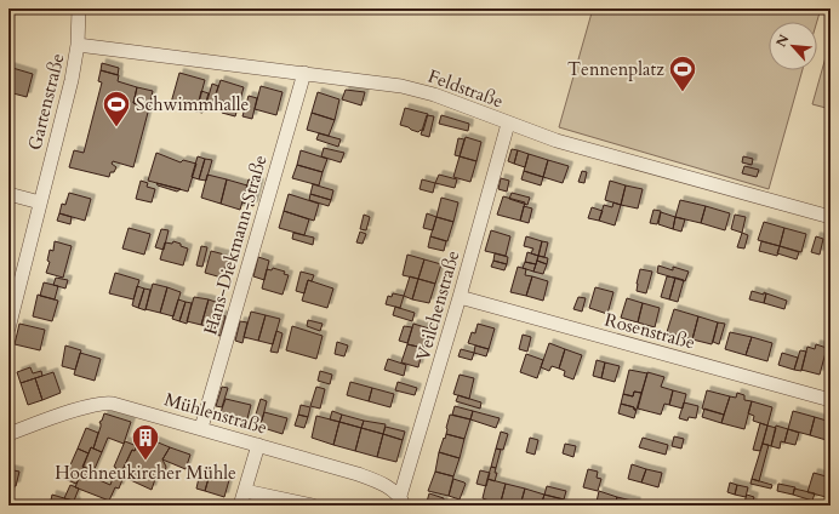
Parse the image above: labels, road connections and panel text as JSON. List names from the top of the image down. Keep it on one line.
{"streets":{"street":["Feldstraße","Gartenstraße","Hans-Diekmann-Straße","Veilchenstraße","Rosenstraße","Mühlenstraße"]},"crossings":[["Feldstraße","Gartenstraße"],["Feldstraße","Hans-Diekmann-Straße"],["Feldstraße","Veilchenstraße"],["Hans-Diekmann-Straße","Mühlenstraße"],["Veilchenstraße","Rosenstraße"],["Veilchenstraße","Mühlenstraße"]],"places":{"sports":["Tennenplatz","Schwimmhalle"],"building":["Hochneukircher Mühle"]},"north":"top left"}
